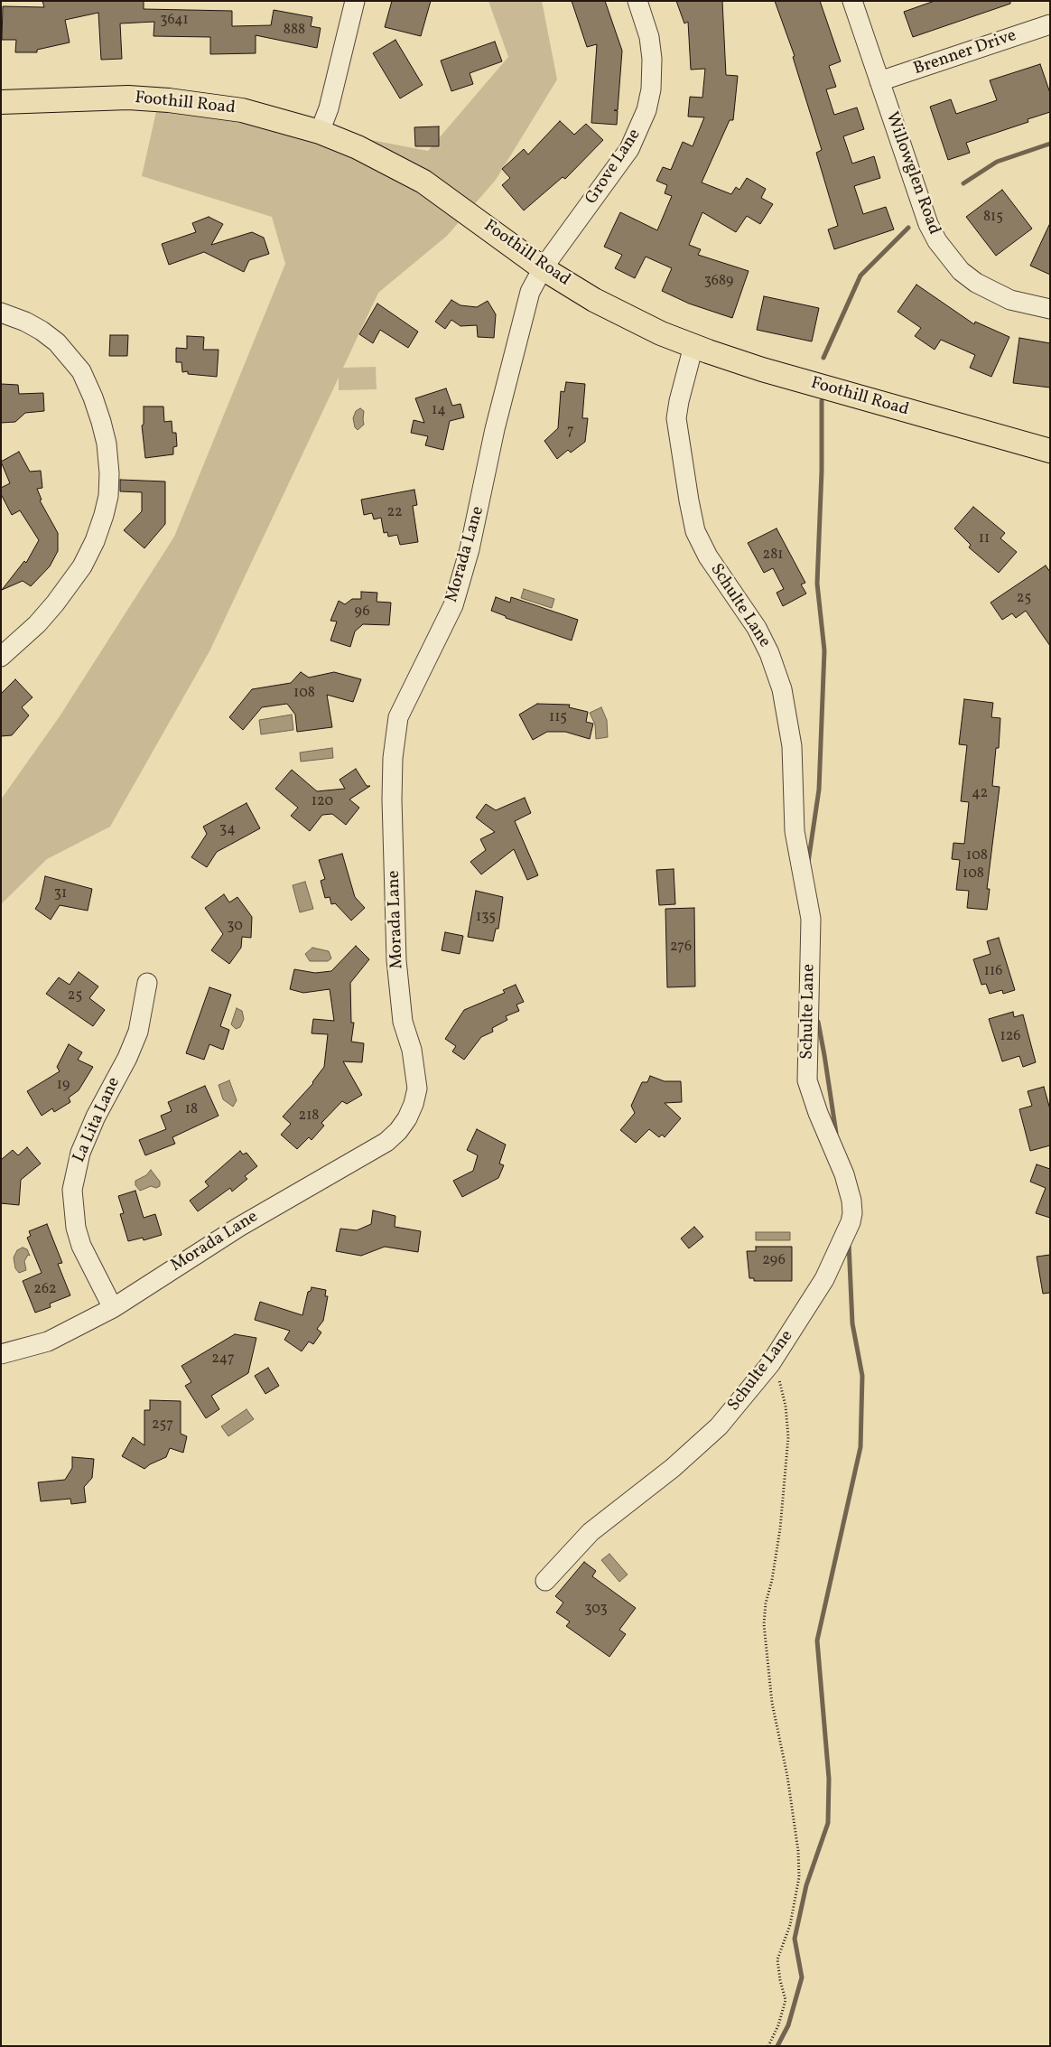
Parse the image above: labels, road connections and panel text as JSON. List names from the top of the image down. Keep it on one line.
{"streets":{"main road":["Foothill Road"],"street":["Brenner Drive","Grove Lane","Willowglen Road","Morada Lane","Schulte Lane","La Lita Lane"]},"crossings":[["Brenner Drive","Willowglen Road"],["Foothill Road","Grove Lane"],["Foothill Road","Morada Lane"],["Foothill Road","Schulte Lane"],["Grove Lane","Morada Lane"],["Morada Lane","La Lita Lane"]],"house_numbers":["3641","888","815","3689","14","7","22","11","281","25","96","108","115","42","120","34","108","108","31","135","30","276","116","25","126","19","18","218","296","262","247","257","303"]}
